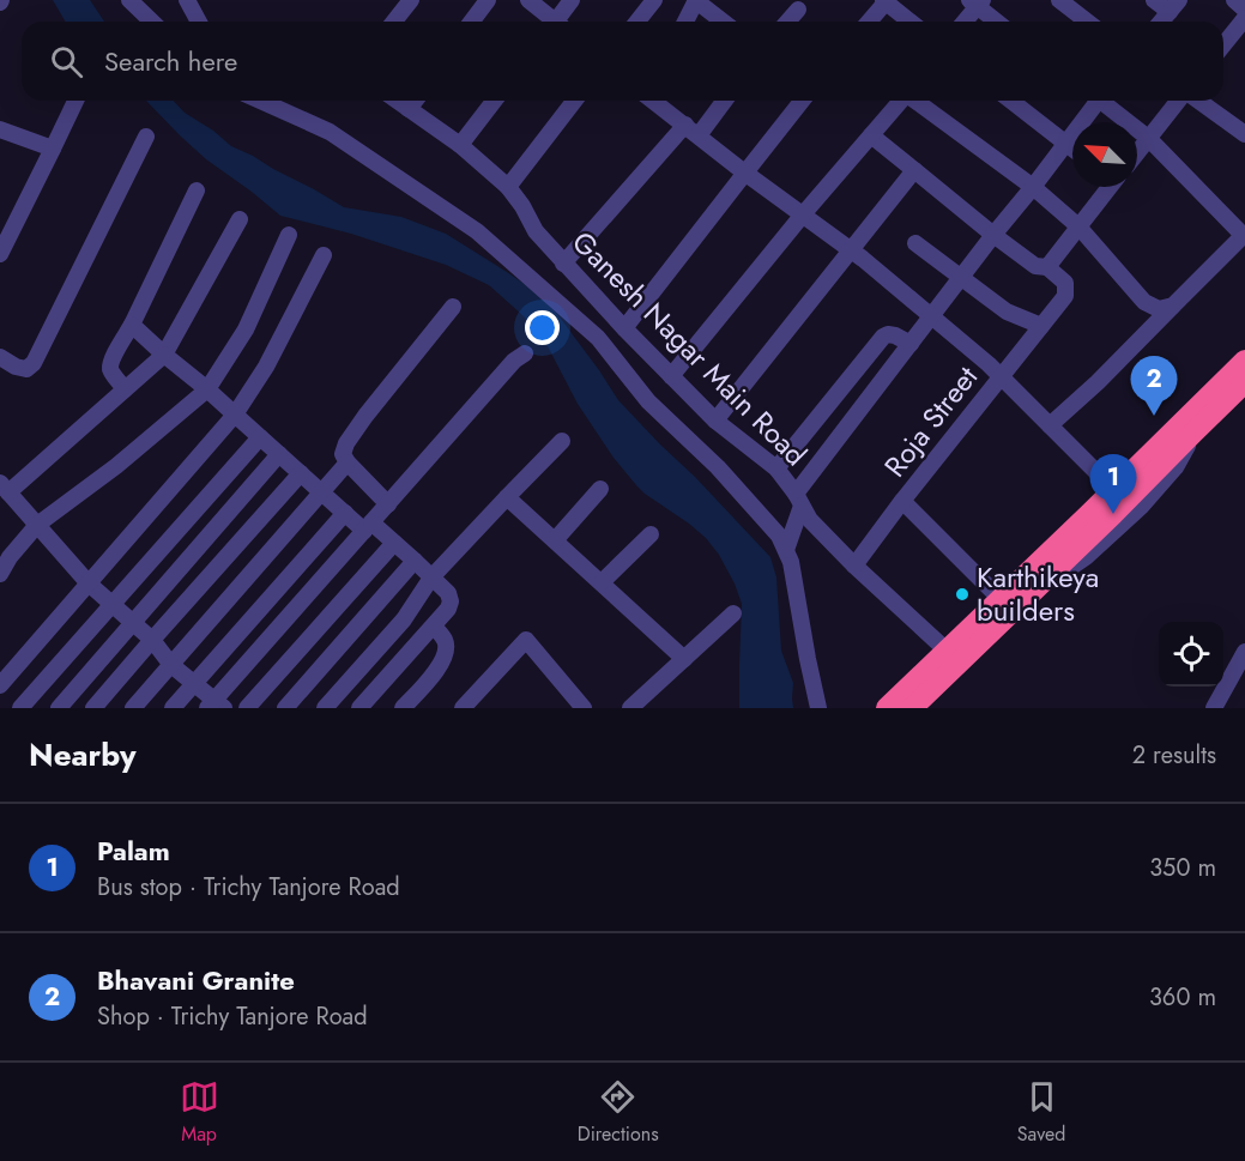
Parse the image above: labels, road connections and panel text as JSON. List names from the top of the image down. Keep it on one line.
{"streets":{"street":["Ganesh Nagar Main Road","Roja Street"]},"crossings":[["Ganesh Nagar Main Road","Roja Street"]],"places":["Karthikeya builders"],"north":"top left","page":{"search":"Search here","pins":["2","1"],"heading":["Nearby","2 results"],"list":[{"mark":"1","name":"Palam","note":"Bus stop · Trichy Tanjore Road","value":"350 m"},{"mark":"2","name":"Bhavani Granite","note":"Shop · Trichy Tanjore Road","value":"360 m"}],"nav":["Map","Directions","Saved"]}}
